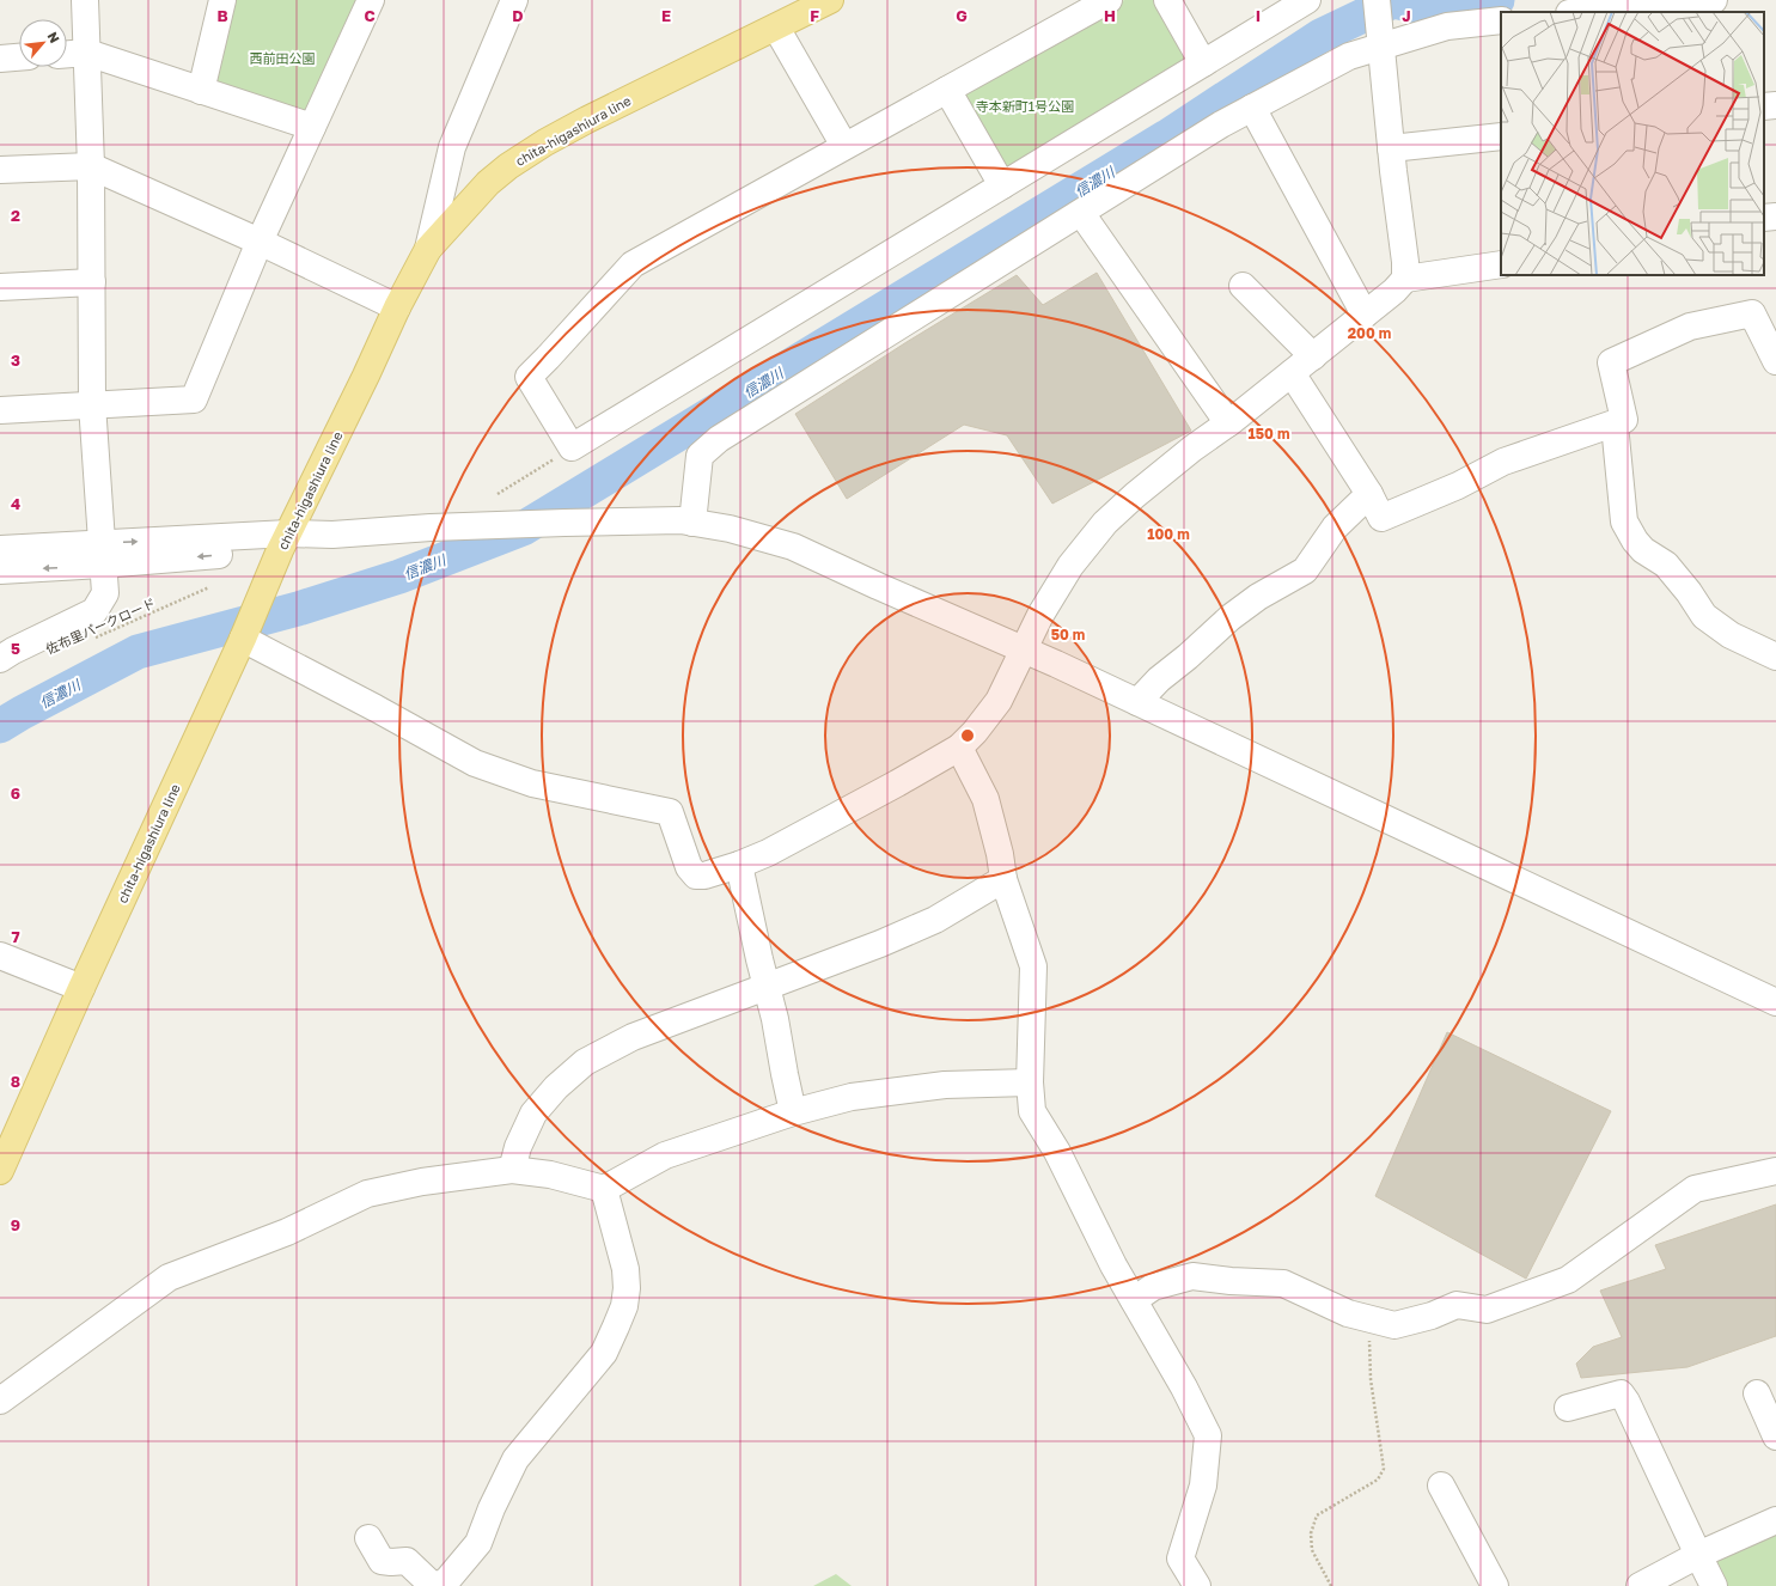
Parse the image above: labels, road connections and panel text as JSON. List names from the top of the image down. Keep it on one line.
{"streets":{"main road":["chita-higashiura line"],"path":["佐布里パークロード"]},"water":["信濃川"],"parks":["西前田公園","寺本新町1号公園"],"north":"top right","grid":{"columns":["B","C","D","E","F","G","H","I","J"],"rows":["2","3","4","5","6","7","8","9"]},"rings":["200 m","150 m","100 m","50 m"]}
